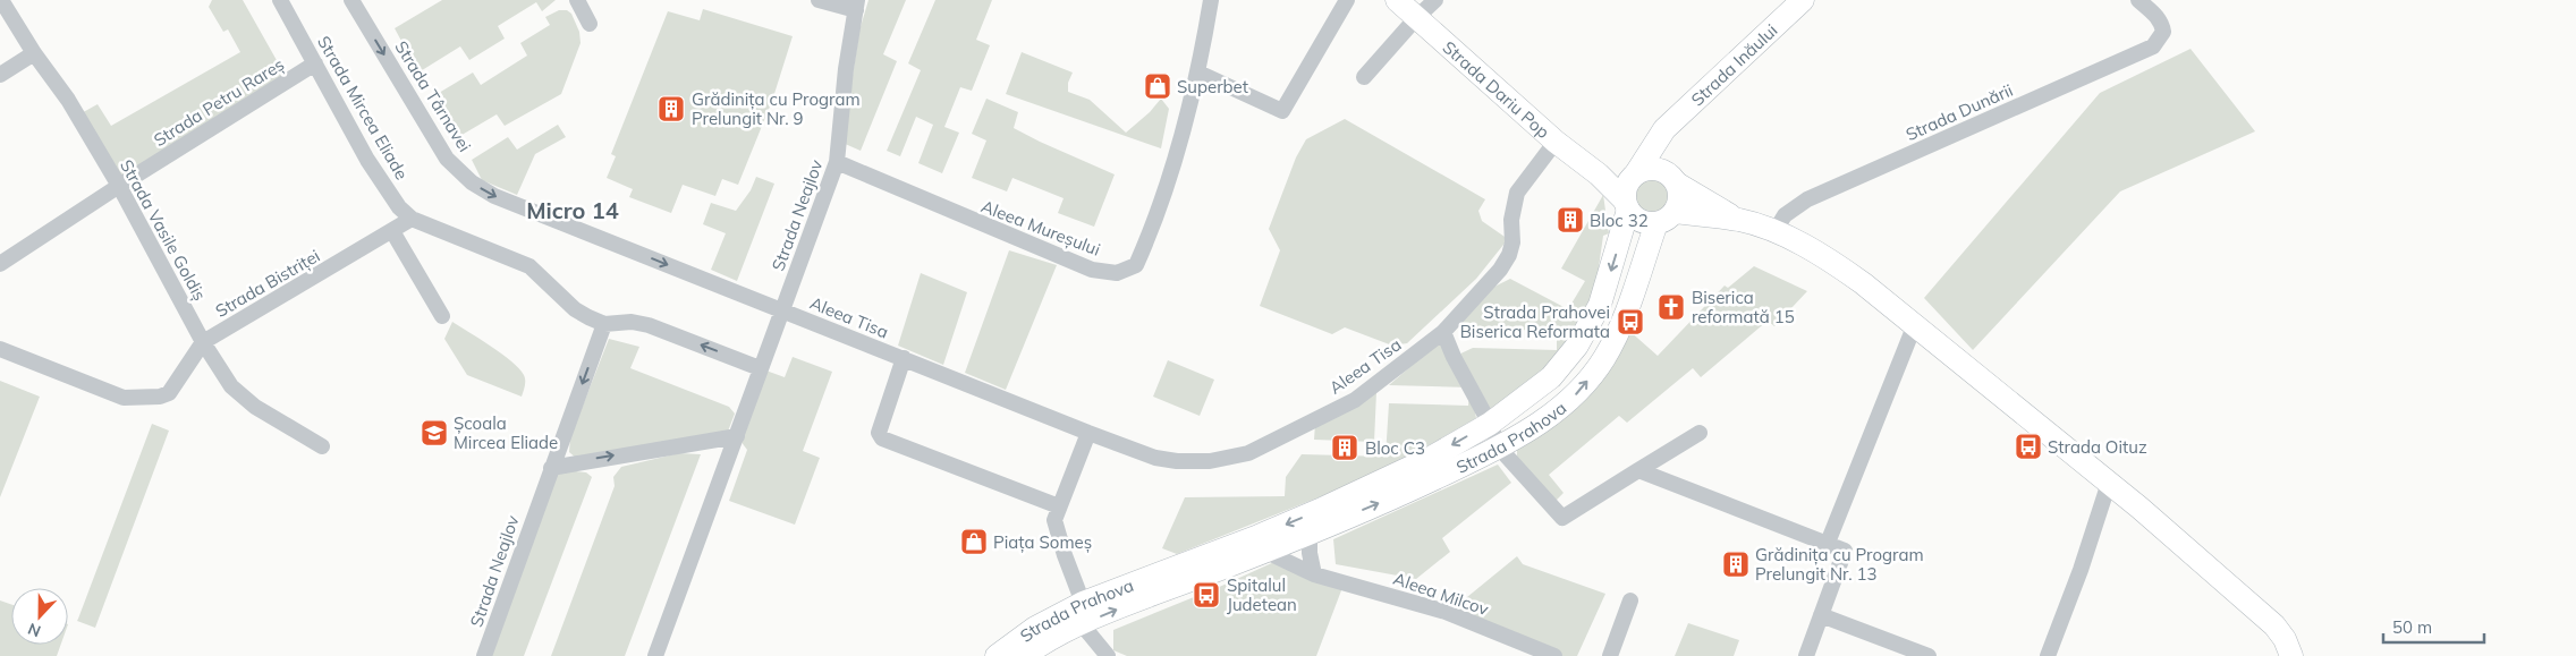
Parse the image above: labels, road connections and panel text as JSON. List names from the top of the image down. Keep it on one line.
{"streets":{"street":["Strada Inăului","Strada Dariu Pop","Strada Târnavei","Strada Petru Rareș","Strada Mircea Eliade","Strada Dunării","Strada Neajlov","Aleea Mureșului","Strada Vasile Goldiș","Strada Bistriței","Aleea Tisa","Strada Prahova","Aleea Milcov"]},"crossings":[["Strada Inăului","Strada Dariu Pop"],["Strada Inăului","Strada Prahova"],["Strada Dariu Pop","Aleea Tisa"],["Strada Dariu Pop","Strada Prahova"],["Strada Târnavei","Strada Neajlov"],["Strada Târnavei","Aleea Tisa"],["Strada Petru Rareș","Strada Mircea Eliade"],["Strada Petru Rareș","Strada Vasile Goldiș"],["Strada Mircea Eliade","Strada Neajlov"],["Strada Mircea Eliade","Strada Bistriței"],["Strada Neajlov","Aleea Mureșului"],["Strada Neajlov","Aleea Tisa"],["Strada Vasile Goldiș","Strada Bistriței"],["Strada Prahova","Aleea Milcov"]],"districts":["Micro 14"],"places":{"shop":["Superbet","Piața Someș"],"building":["Grădinița cu Program Prelungit Nr. 9","Bloc 32","Bloc C3","Grădinița cu Program Prelungit Nr. 13"],"church":["Biserica reformată 15"],"bus stop":["Strada Prahovei Biserica Reformata","Strada Oituz","Spitalul Judetean"],"school or university":["Școala Mircea Eliade"]},"scale_bar":"50 m","north":"bottom"}
